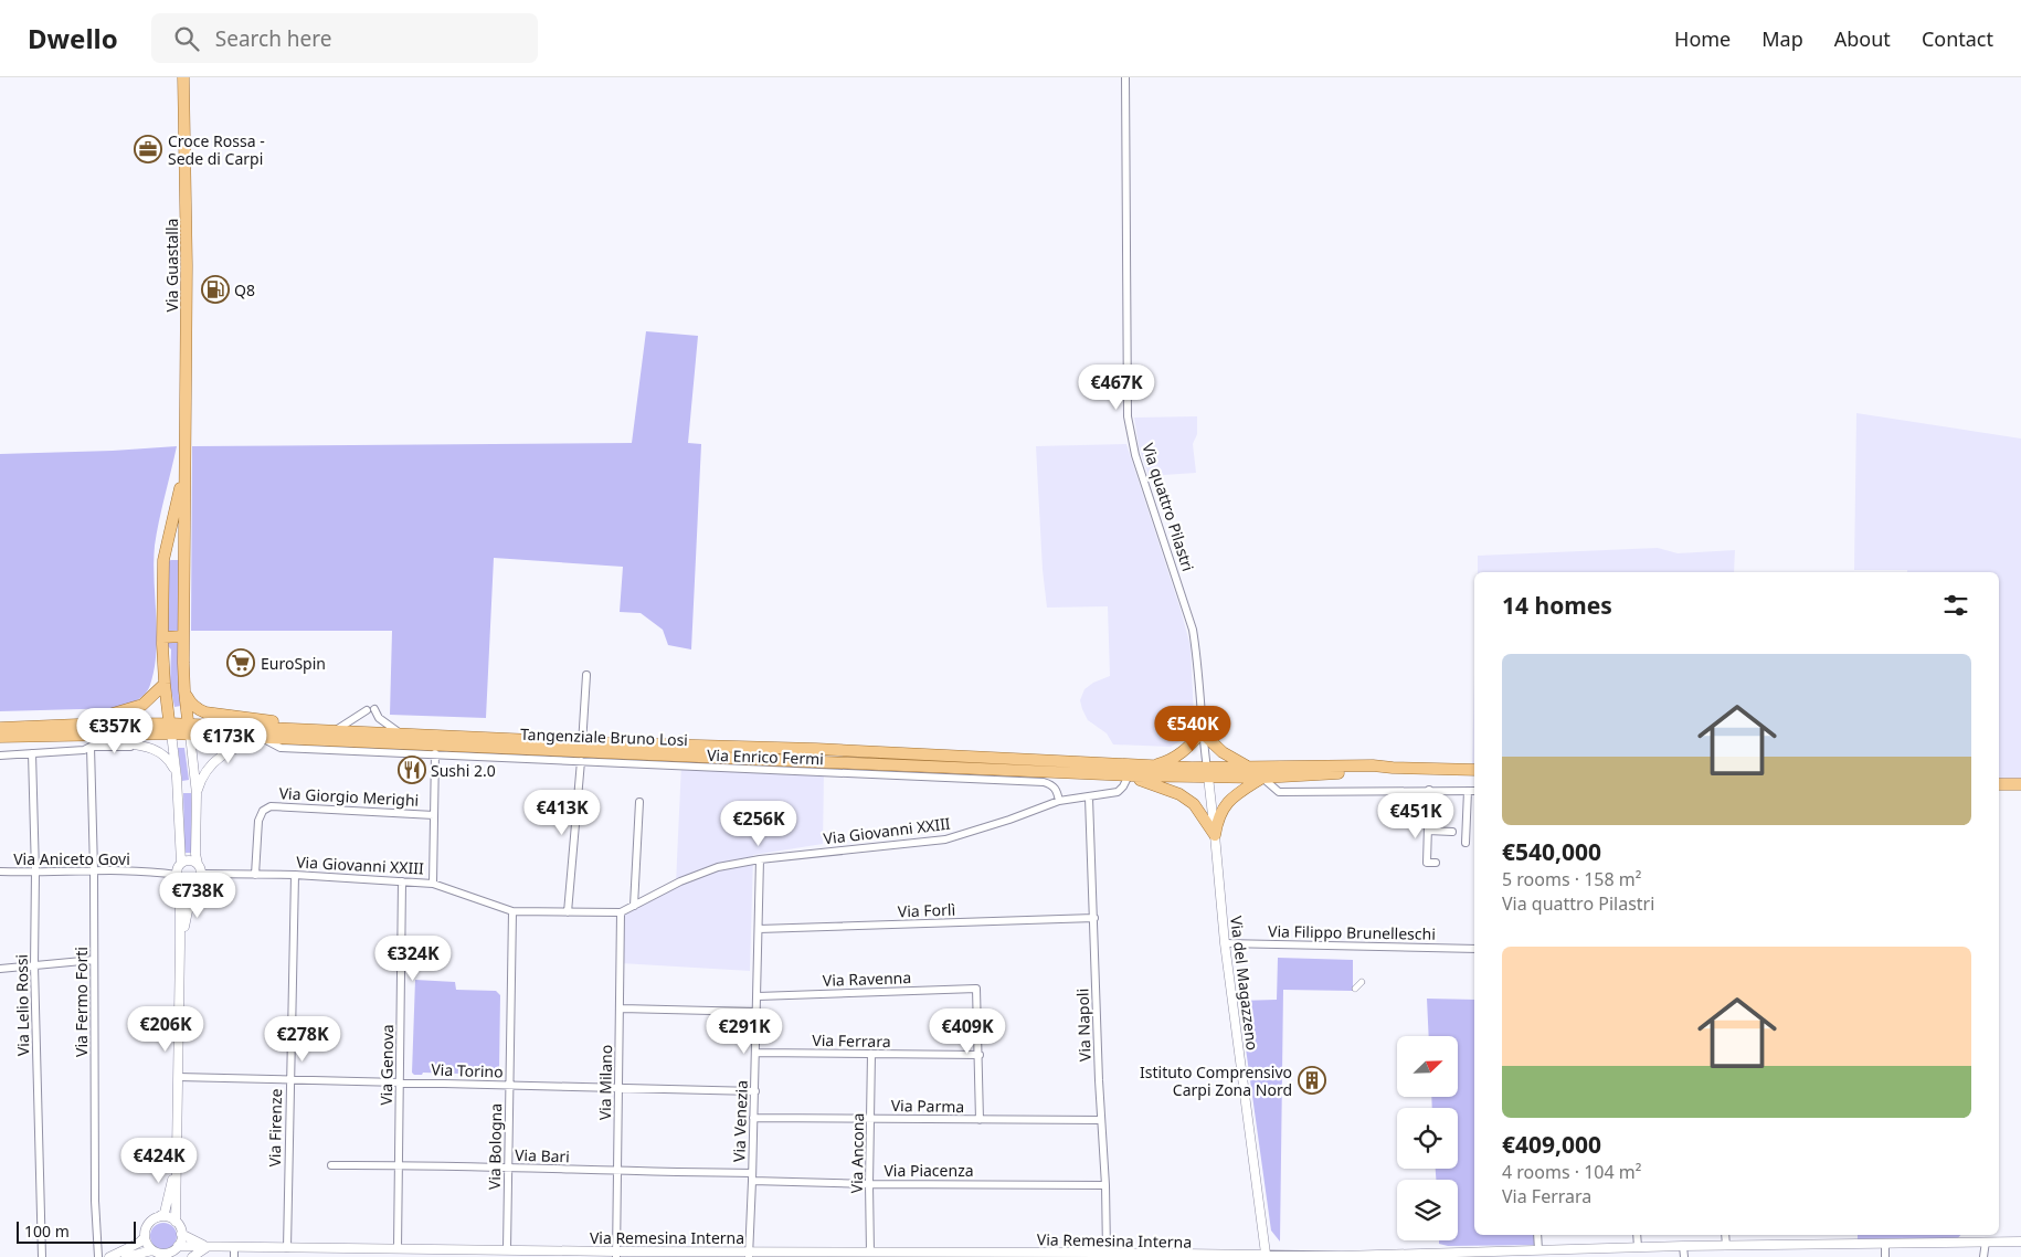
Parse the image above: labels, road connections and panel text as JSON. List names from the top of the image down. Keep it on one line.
{"streets":{"main road":["Via Guastalla","Tangenziale Bruno Losi"],"street":["Via quattro Pilastri","Via Enrico Fermi","Via Giorgio Merighi","Via Giovanni XXIII","Via Aniceto Govi","Via Forlì","Via Filippo Brunelleschi","Via Ravenna","Via del Magazzeno","Via Fermo Forti","Via Lelio Rossi","Via Napoli","Via Ferrara","Via Genova","Via Torino","Via Milano","Via Parma","Via Venezia","Via Firenze","Via Bologna","Via Ancona","Via Bari","Via Piacenza","Via Remesina Interna"]},"crossings":[["Via Guastalla","Tangenziale Bruno Losi"],["Via Guastalla","Via Giovanni XXIII"],["Via Guastalla","Via Aniceto Govi"],["Via quattro Pilastri","Tangenziale Bruno Losi"],["Via quattro Pilastri","Via del Magazzeno"],["Tangenziale Bruno Losi","Via Enrico Fermi"],["Tangenziale Bruno Losi","Via Giovanni XXIII"],["Tangenziale Bruno Losi","Via del Magazzeno"],["Via Enrico Fermi","Via Giovanni XXIII"],["Via Giorgio Merighi","Via Giovanni XXIII"],["Via Giovanni XXIII","Via Aniceto Govi"],["Via Giovanni XXIII","Via Napoli"],["Via Giovanni XXIII","Via Genova"],["Via Giovanni XXIII","Via Milano"],["Via Giovanni XXIII","Via Venezia"],["Via Giovanni XXIII","Via Firenze"],["Via Giovanni XXIII","Via Bologna"],["Via Aniceto Govi","Via Fermo Forti"],["Via Aniceto Govi","Via Lelio Rossi"],["Via Forlì","Via Napoli"],["Via Forlì","Via Venezia"],["Via Filippo Brunelleschi","Via del Magazzeno"],["Via Ravenna","Via Ferrara"],["Via Ravenna","Via Venezia"],["Via del Magazzeno","Via Remesina Interna"],["Via Napoli","Via Parma"],["Via Napoli","Via Piacenza"],["Via Napoli","Via Remesina Interna"],["Via Ferrara","Via Venezia"],["Via Ferrara","Via Ancona"],["Via Genova","Via Torino"],["Via Genova","Via Bari"],["Via Genova","Via Remesina Interna"],["Via Torino","Via Milano"],["Via Torino","Via Venezia"],["Via Torino","Via Firenze"],["Via Torino","Via Bologna"],["Via Milano","Via Bari"],["Via Milano","Via Remesina Interna"],["Via Parma","Via Venezia"],["Via Parma","Via Ancona"],["Via Venezia","Via Bari"],["Via Venezia","Via Piacenza"],["Via Venezia","Via Remesina Interna"],["Via Firenze","Via Remesina Interna"],["Via Bologna","Via Bari"],["Via Bologna","Via Remesina Interna"],["Via Ancona","Via Piacenza"],["Via Ancona","Via Remesina Interna"],["Via Bari","Via Piacenza"]],"places":{"office":["Croce Rossa - Sede di Carpi"],"fuel station":["Q8"],"supermarket":["EuroSpin"],"restaurant":["Sushi 2.0"],"building":["Istituto Comprensivo Carpi Zona Nord"]},"scale_bar":"100 m","north":"top right","page":{"header":"Dwello","search":"Search here","nav":["Home","Map","About","Contact"],"price":["€467K","€540K","€357K","€173K","€413K","€451K","€256K","€738K","€324K","€206K","€291K","€409K","€278K","€424K"],"heading":"14 homes","list":[{"name":"€540,000","note":"5 rooms · 158 m² · Via quattro Pilastri"},{"name":"€409,000","note":"4 rooms · 104 m² · Via Ferrara"}],"scale":"100 m"}}
